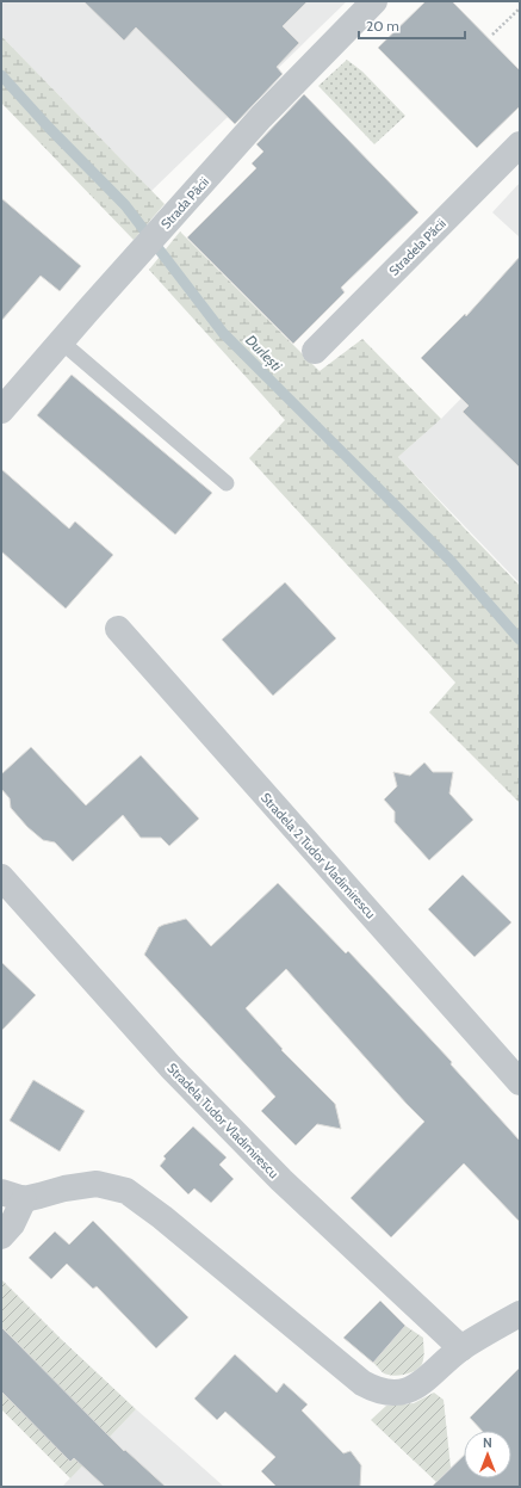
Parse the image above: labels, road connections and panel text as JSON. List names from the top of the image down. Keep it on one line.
{"streets":{"street":["Strada Păcii","Stradela Păcii","Stradela 2 Tudor Vladimirescu","Stradela Tudor Vladimirescu"]},"water":["Durlești"],"scale_bar":"20 m","north":"top"}
